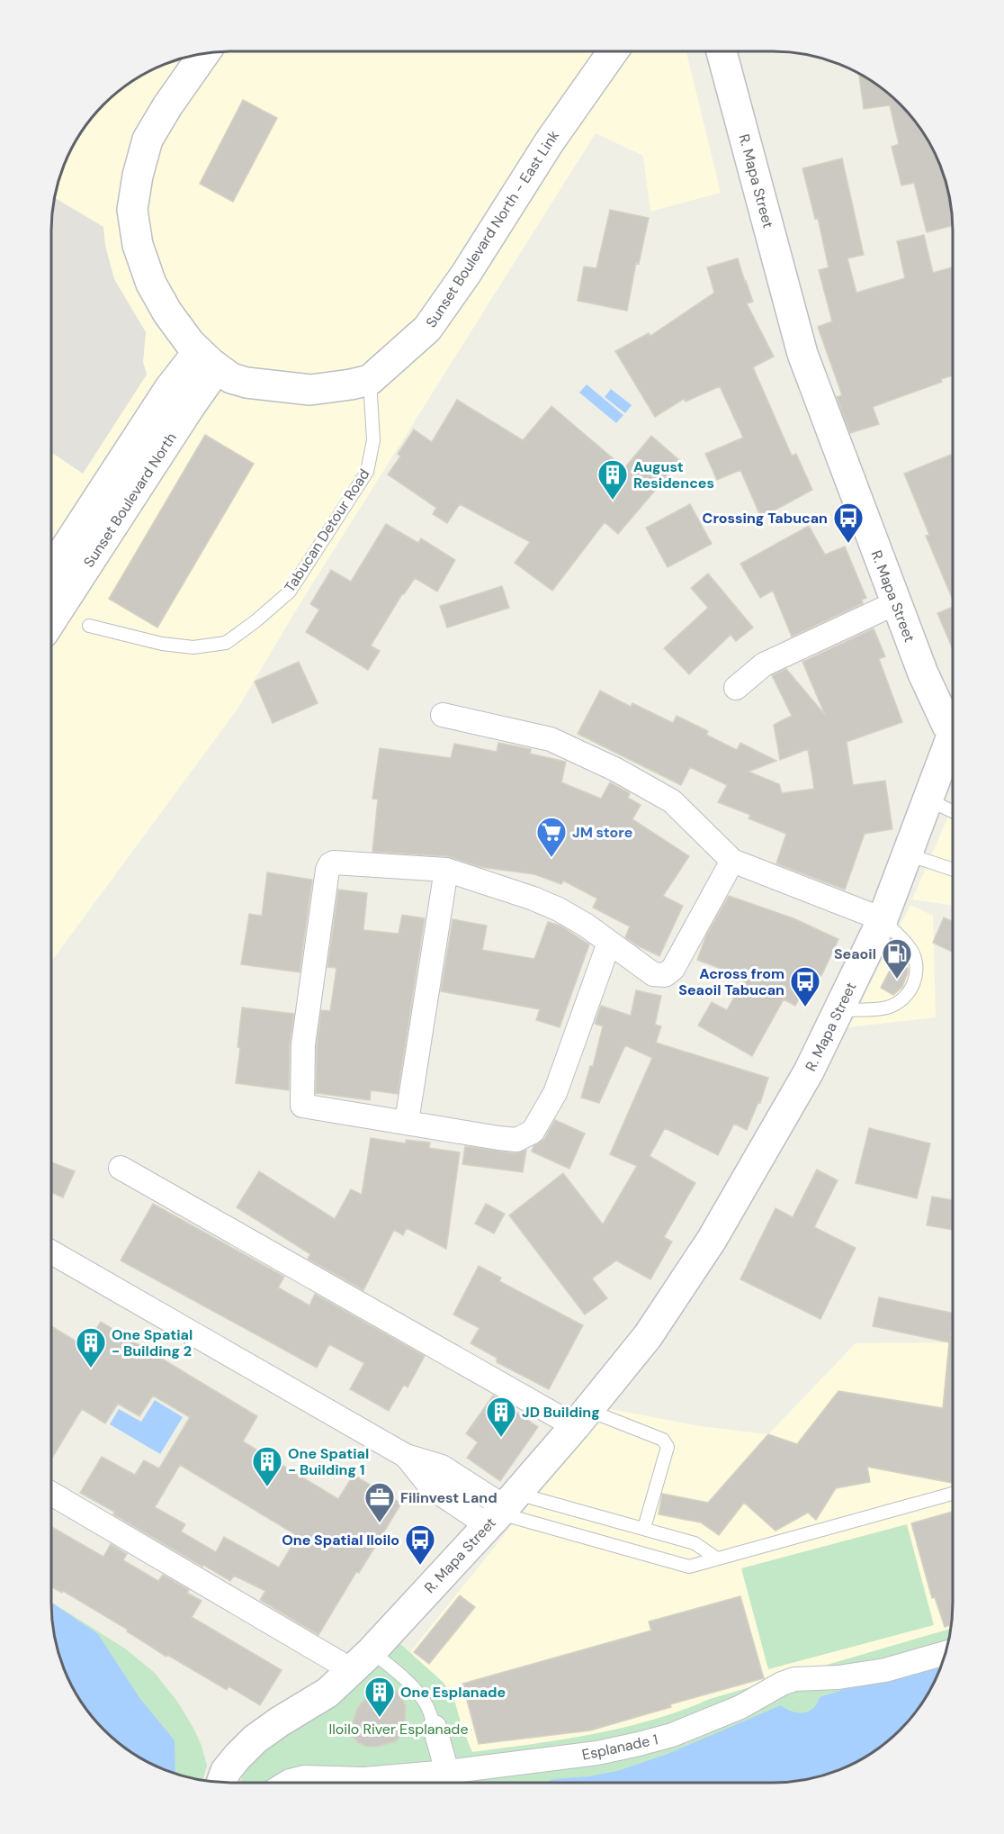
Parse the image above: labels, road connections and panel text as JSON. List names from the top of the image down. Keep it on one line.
{"streets":{"main road":["R. Mapa Street","Sunset Boulevard North - East Link","Sunset Boulevard North"],"street":["Esplanade 1"],"lane":["Tabucan Detour Road"]},"crossings":[["Sunset Boulevard North - East Link","Sunset Boulevard North"],["Sunset Boulevard North - East Link","Tabucan Detour Road"]],"parks":["Iloilo River Esplanade"],"places":{"building":["August Residences","One Spatial - Building 2","JD Building","One Spatial - Building 1","One Esplanade"],"bus stop":["Crossing Tabucan","Across from Seaoil Tabucan","One Spatial Iloilo"],"supermarket":["JM store"],"fuel station":["Seaoil"],"office":["Filinvest Land"]}}
